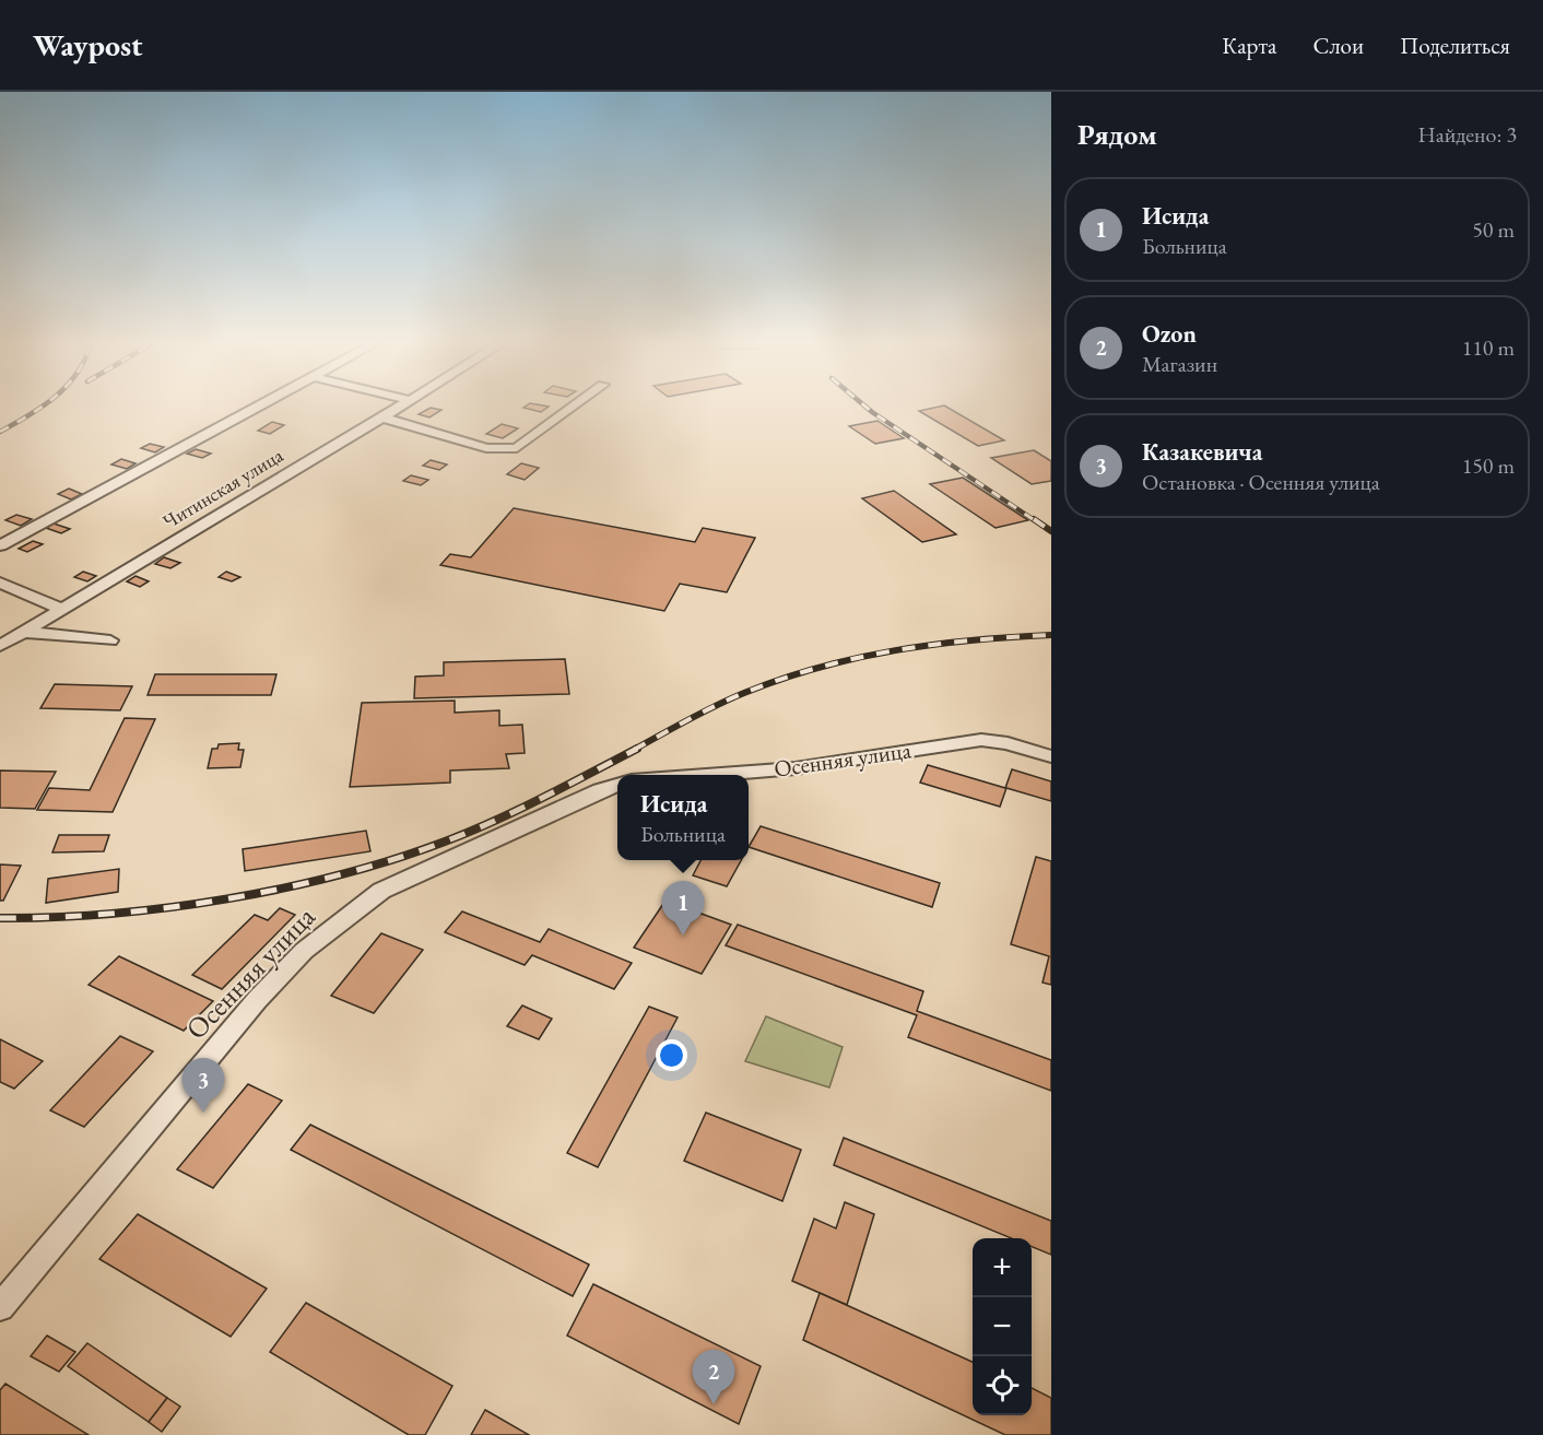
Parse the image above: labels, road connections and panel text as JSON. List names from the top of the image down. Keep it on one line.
{"streets":{"street":["Читинская улица","Осенняя улица"]},"page":{"header":"Waypost","nav":["Карта","Слои","Поделиться"],"heading":["Рядом","Найдено: 3"],"list":[{"mark":"1","name":"Исида","note":"Больница","value":"50 m"},{"mark":"2","name":"Ozon","note":"Магазин","value":"110 m"},{"mark":"3","name":"Казакевича","note":"Остановка · Осенняя улица","value":"150 m"}],"popup":["Исида","Больница"],"pins":["1","3","2"],"map_buttons":["+","−"]}}
